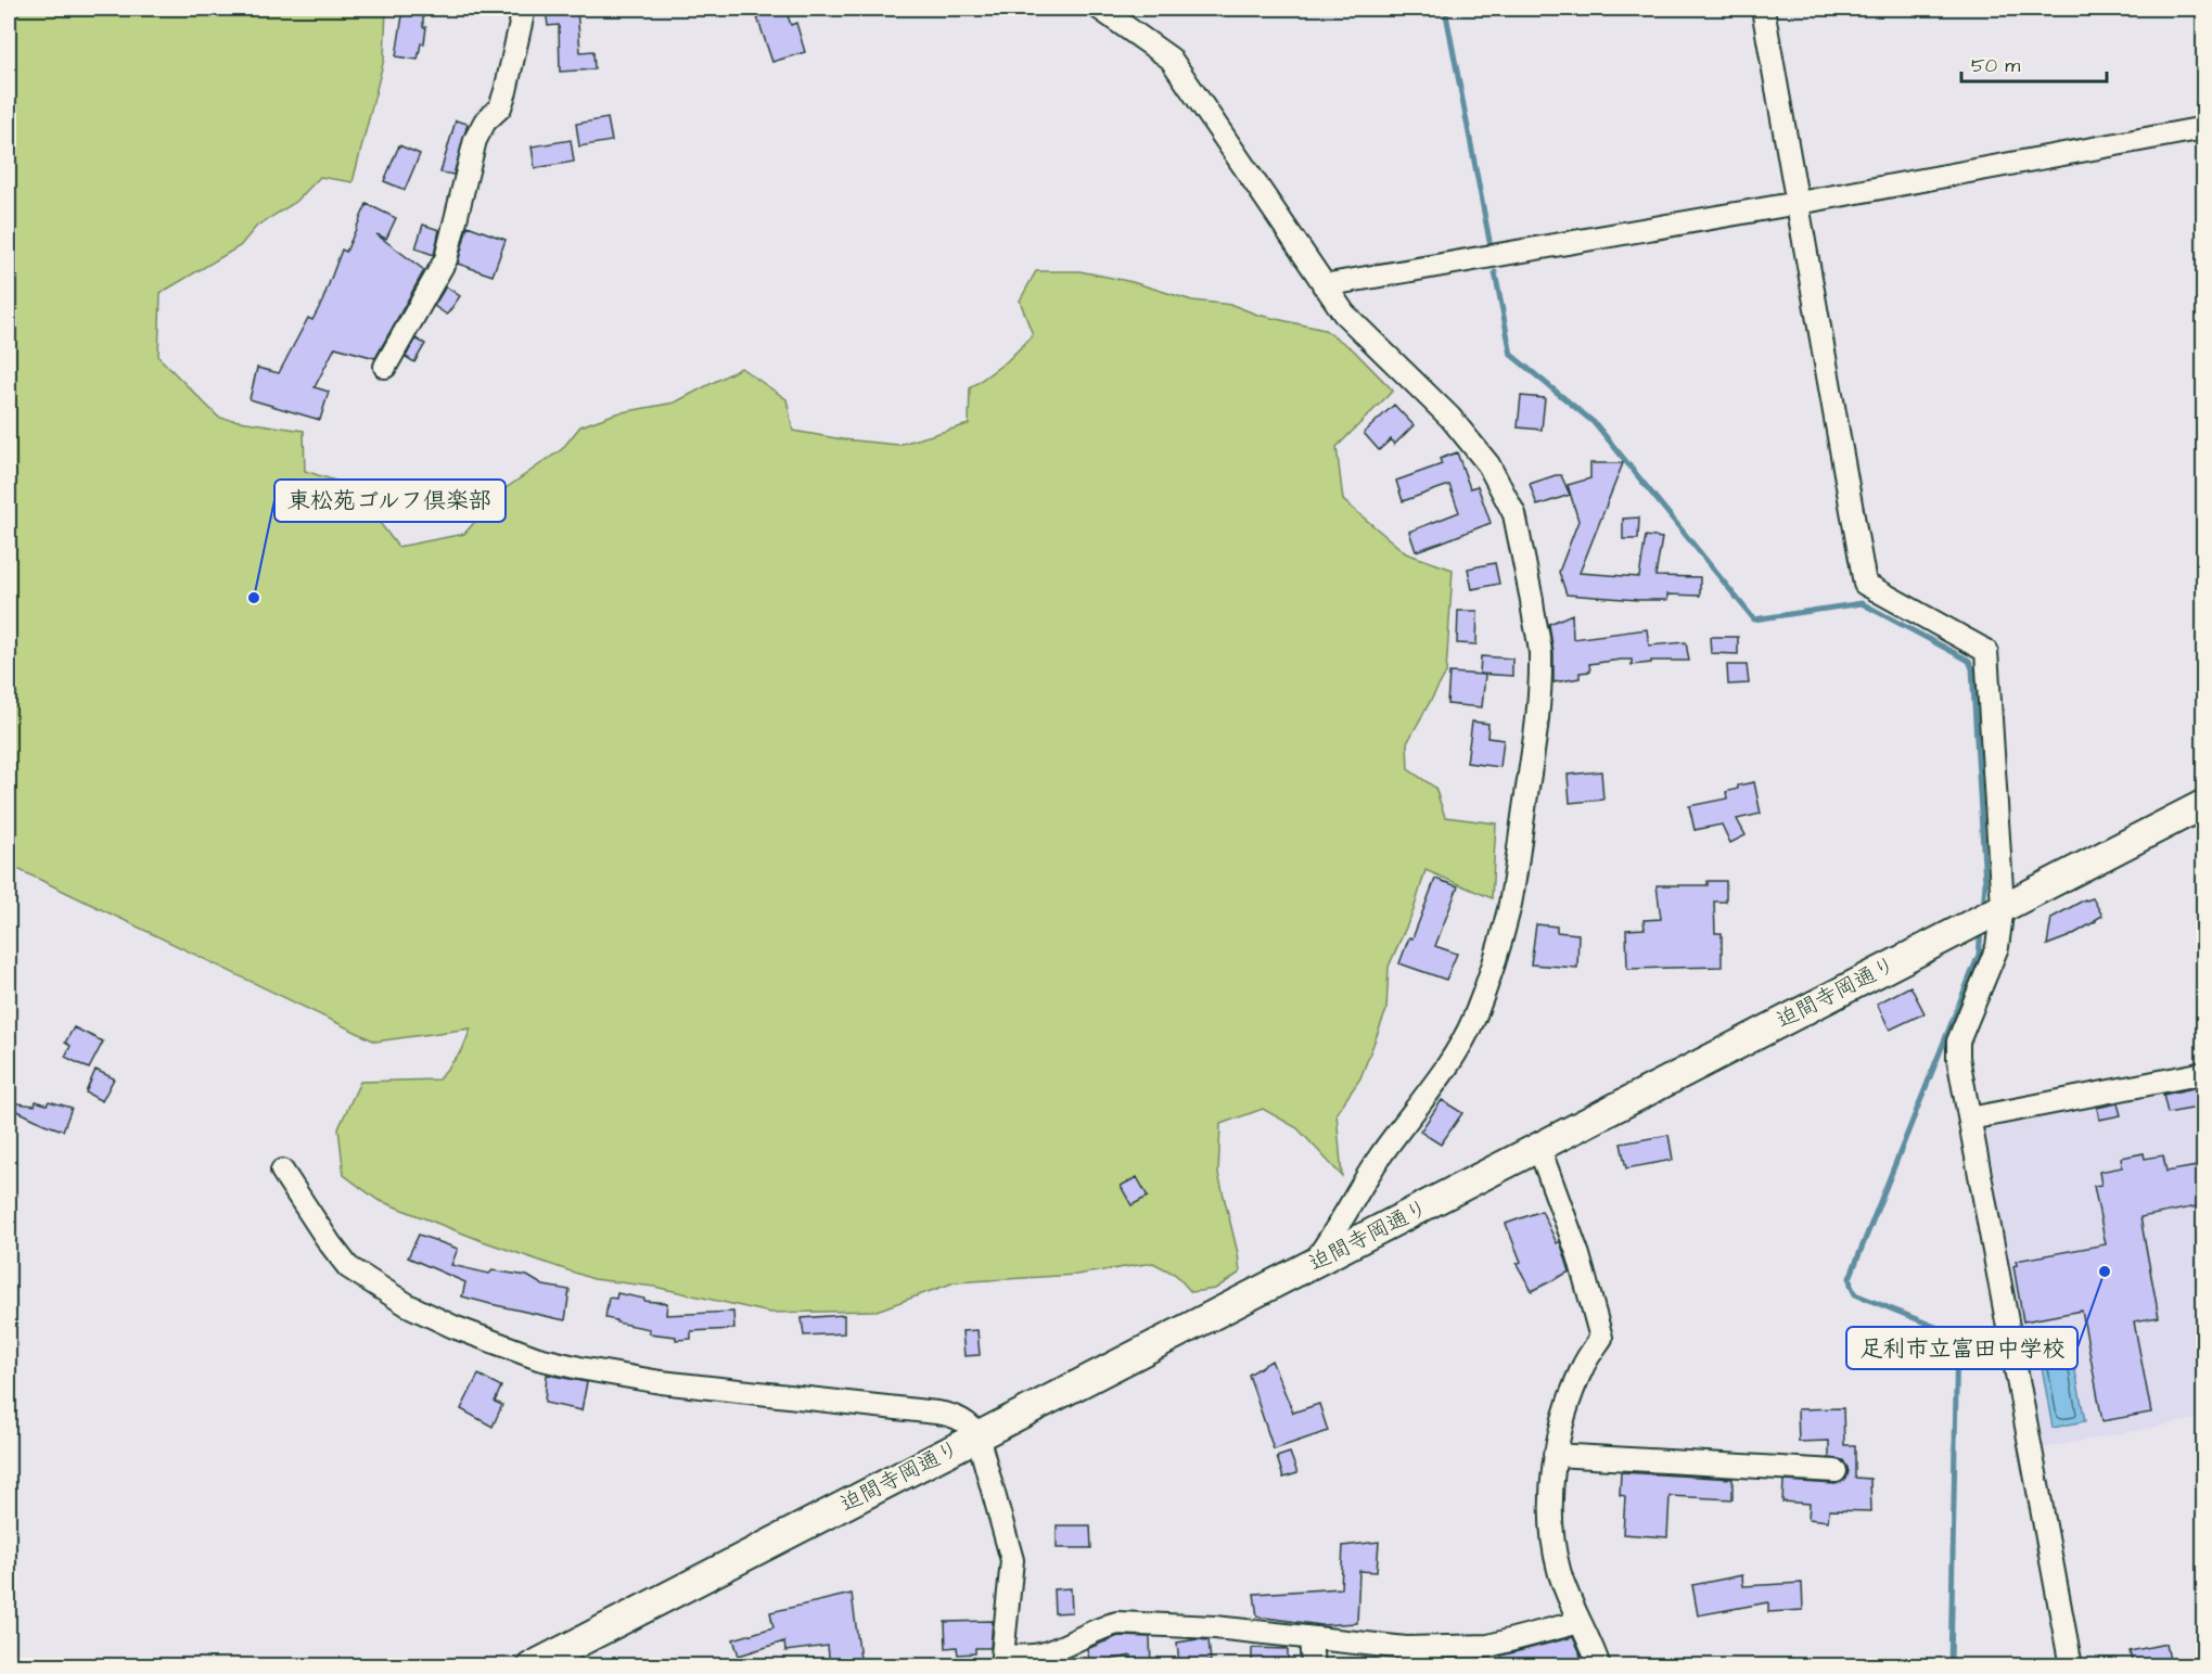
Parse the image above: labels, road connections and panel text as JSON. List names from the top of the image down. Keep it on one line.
{"streets":{"street":["迫間寺岡通り"]},"places":["東松苑ゴルフ倶楽部","足利市立富田中学校"],"scale_bar":"50 m"}
